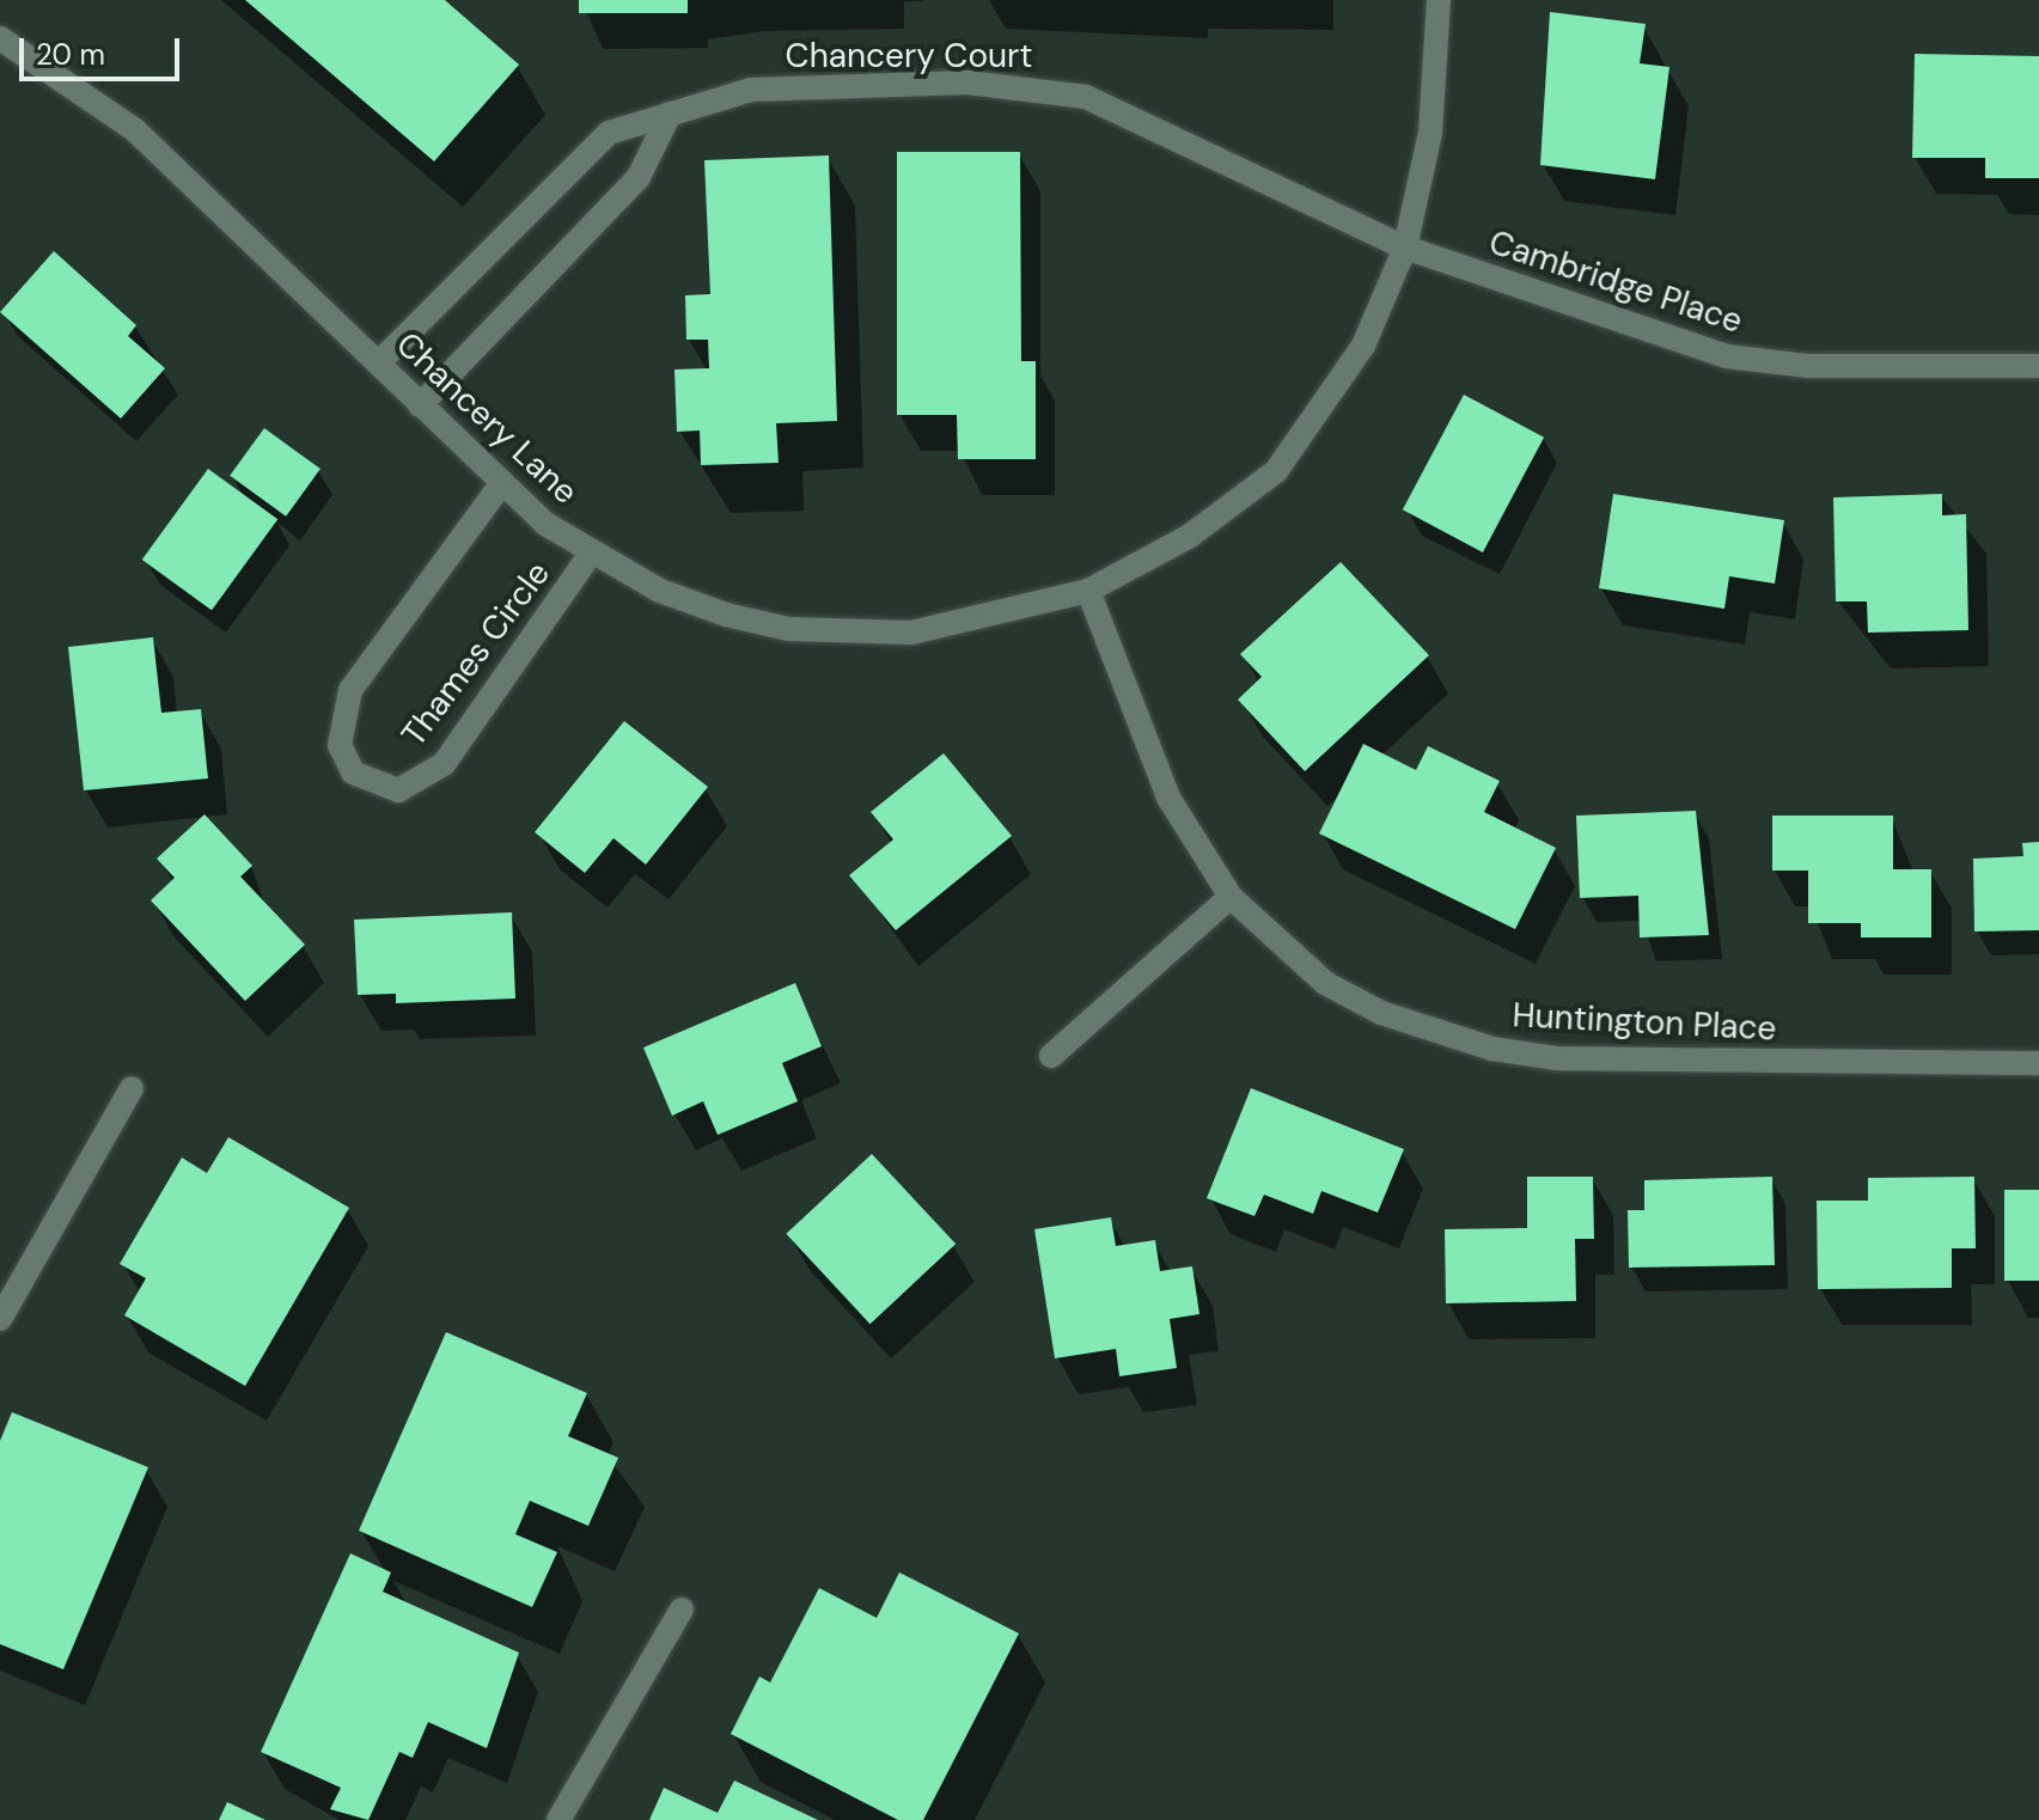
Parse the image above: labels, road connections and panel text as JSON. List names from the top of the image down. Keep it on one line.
{"streets":{"street":["Chancery Court","Cambridge Place","Chancery Lane","Thames Circle","Huntington Place"]},"crossings":[["Chancery Court","Cambridge Place"],["Chancery Court","Chancery Lane"],["Cambridge Place","Chancery Lane"],["Chancery Lane","Thames Circle"],["Chancery Lane","Huntington Place"]],"scale_bar":"20 m"}
